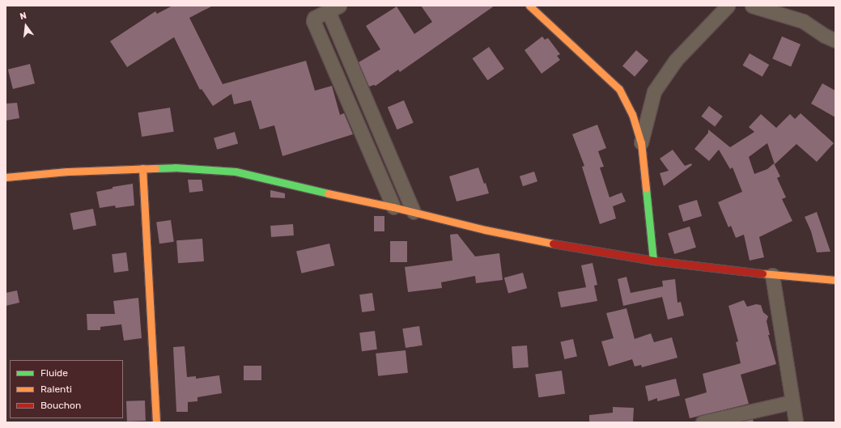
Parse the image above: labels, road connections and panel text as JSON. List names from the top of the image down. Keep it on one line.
{"legend":["Fluide","Ralenti","Bouchon"],"north":"top"}
